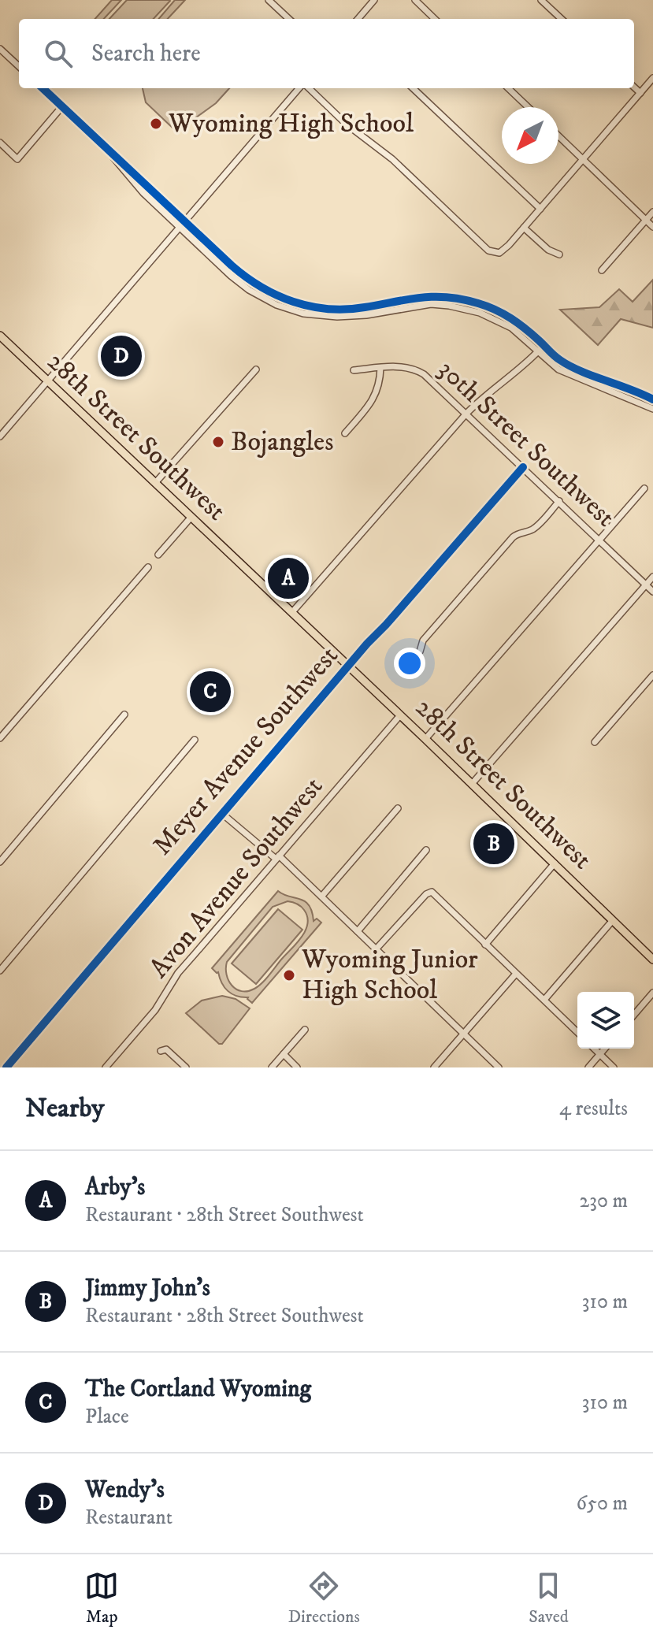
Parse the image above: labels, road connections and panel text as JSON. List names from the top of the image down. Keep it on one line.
{"streets":{"main road":["28th Street Southwest"],"street":["30th Street Southwest","Meyer Avenue Southwest","Avon Avenue Southwest"]},"crossings":[["28th Street Southwest","Meyer Avenue Southwest"],["28th Street Southwest","Avon Avenue Southwest"],["30th Street Southwest","Meyer Avenue Southwest"]],"places":["Wyoming High School","Bojangles","Wyoming Junior High School"],"north":"bottom left","page":{"search":"Search here","pins":["D","A","C","B"],"heading":["Nearby","4 results"],"list":[{"mark":"A","name":"Arby's","note":"Restaurant · 28th Street Southwest","value":"230 m"},{"mark":"B","name":"Jimmy John's","note":"Restaurant · 28th Street Southwest","value":"310 m"},{"mark":"C","name":"The Cortland Wyoming","note":"Place","value":"310 m"},{"mark":"D","name":"Wendy's","note":"Restaurant","value":"650 m"}],"nav":["Map","Directions","Saved"]}}
